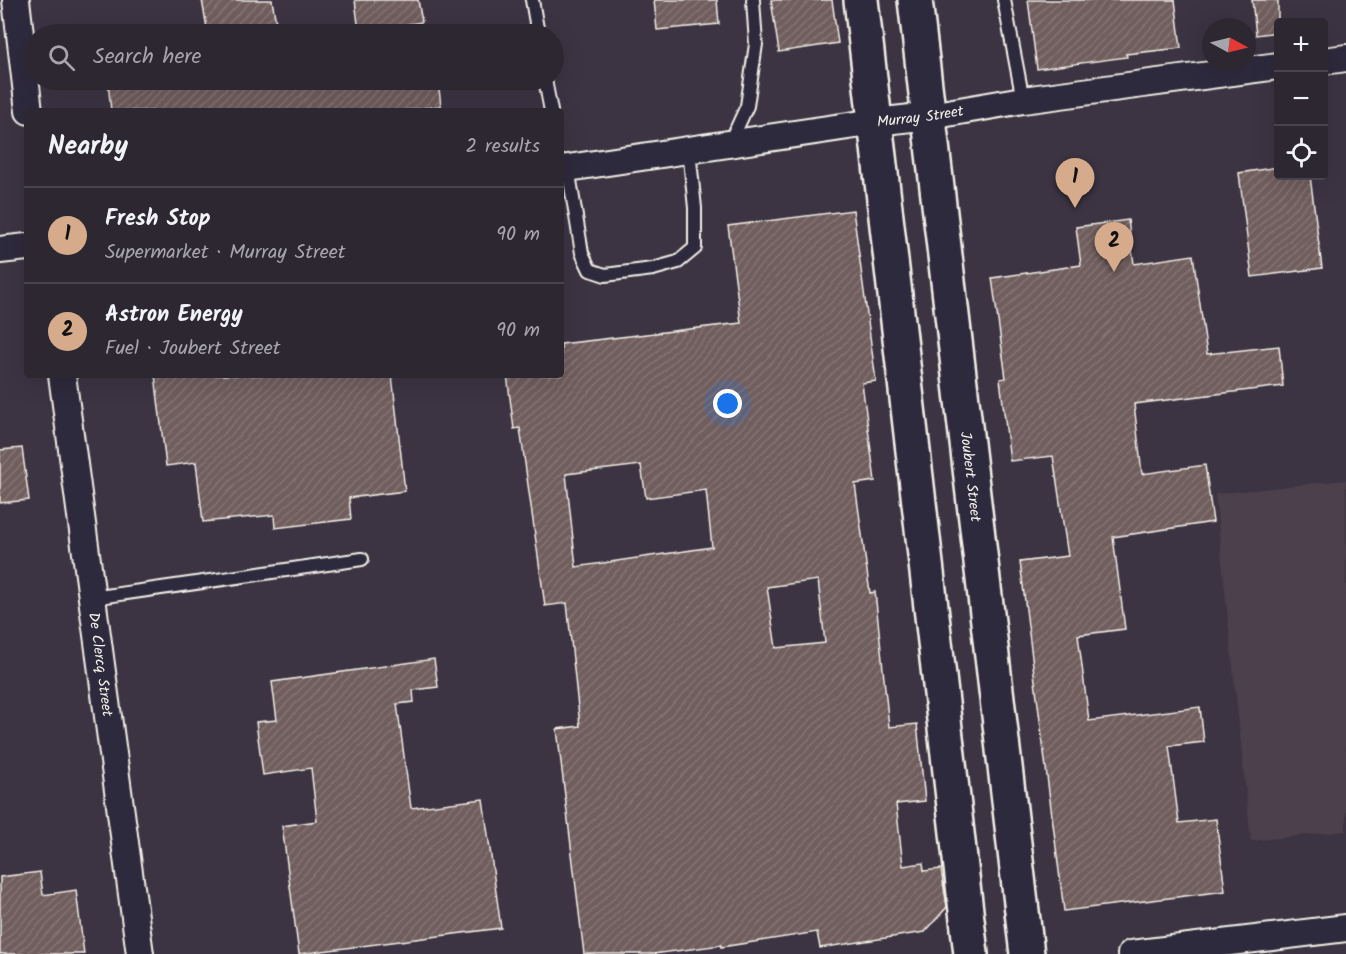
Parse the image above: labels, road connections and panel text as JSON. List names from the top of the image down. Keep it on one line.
{"streets":{"highway":["Joubert Street"],"street":["Murray Street","De Clercq Street"]},"crossings":[["Murray Street","Joubert Street"]],"north":"right","page":{"map_buttons":["+","−"],"search":"Search here","heading":["Nearby","2 results"],"pins":["1","2"],"list":[{"mark":"1","name":"Fresh Stop","note":"Supermarket · Murray Street","value":"90 m"},{"mark":"2","name":"Astron Energy","note":"Fuel · Joubert Street","value":"90 m"}]}}
